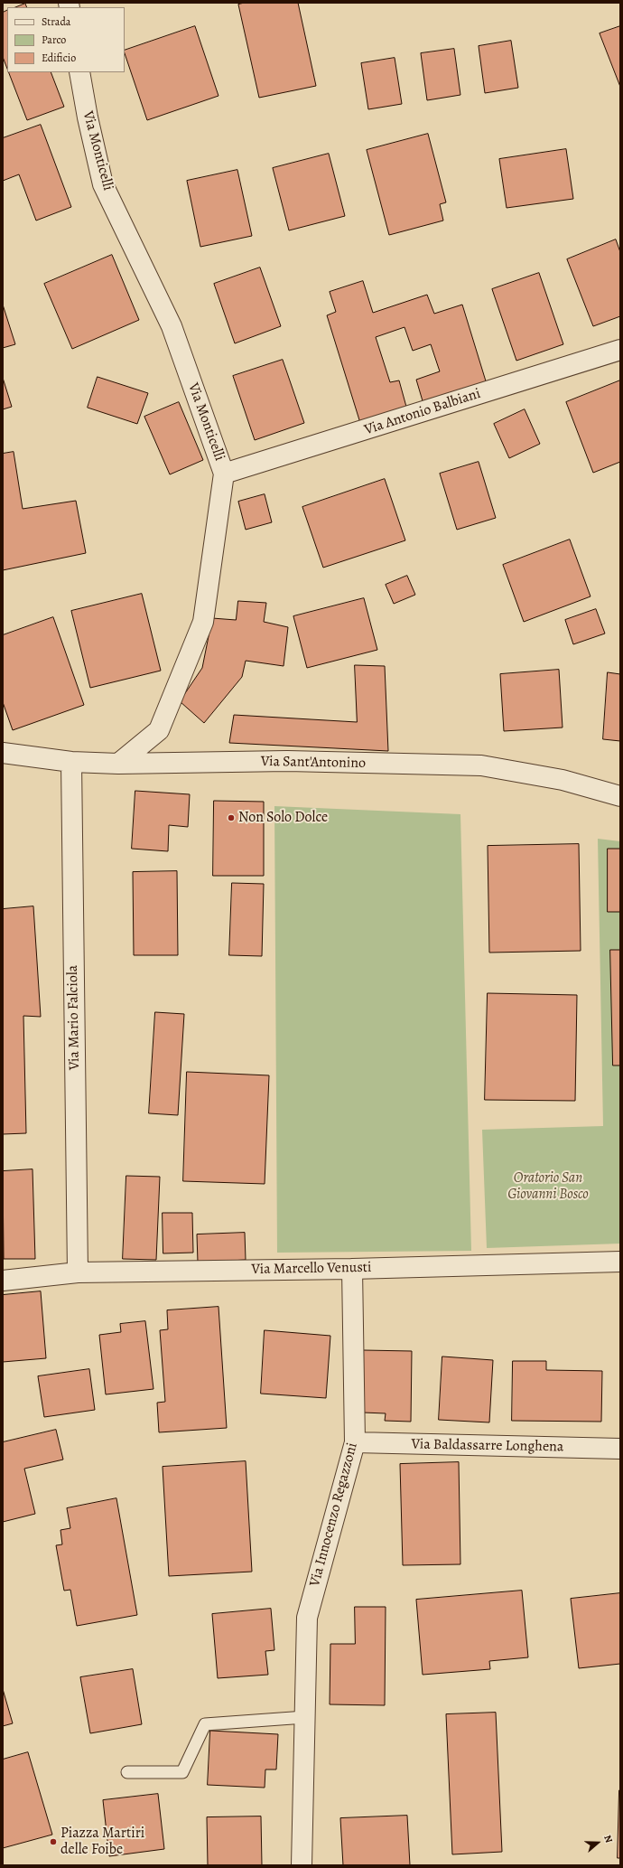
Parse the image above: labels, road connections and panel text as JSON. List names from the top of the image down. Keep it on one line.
{"streets":{"street":["Via Monticelli","Via Antonio Balbiani","Via Sant'Antonino","Via Mario Falciola","Via Marcello Venusti","Via Baldassarre Longhena","Via Innocenzo Regazzoni"]},"crossings":[["Via Monticelli","Via Antonio Balbiani"],["Via Monticelli","Via Sant'Antonino"],["Via Sant'Antonino","Via Mario Falciola"],["Via Mario Falciola","Via Marcello Venusti"],["Via Marcello Venusti","Via Innocenzo Regazzoni"],["Via Baldassarre Longhena","Via Innocenzo Regazzoni"]],"parks":["Oratorio San Giovanni Bosco"],"places":["Non Solo Dolce","Piazza Martiri delle Foibe"],"legend":["Strada","Parco","Edificio"],"north":"right"}
